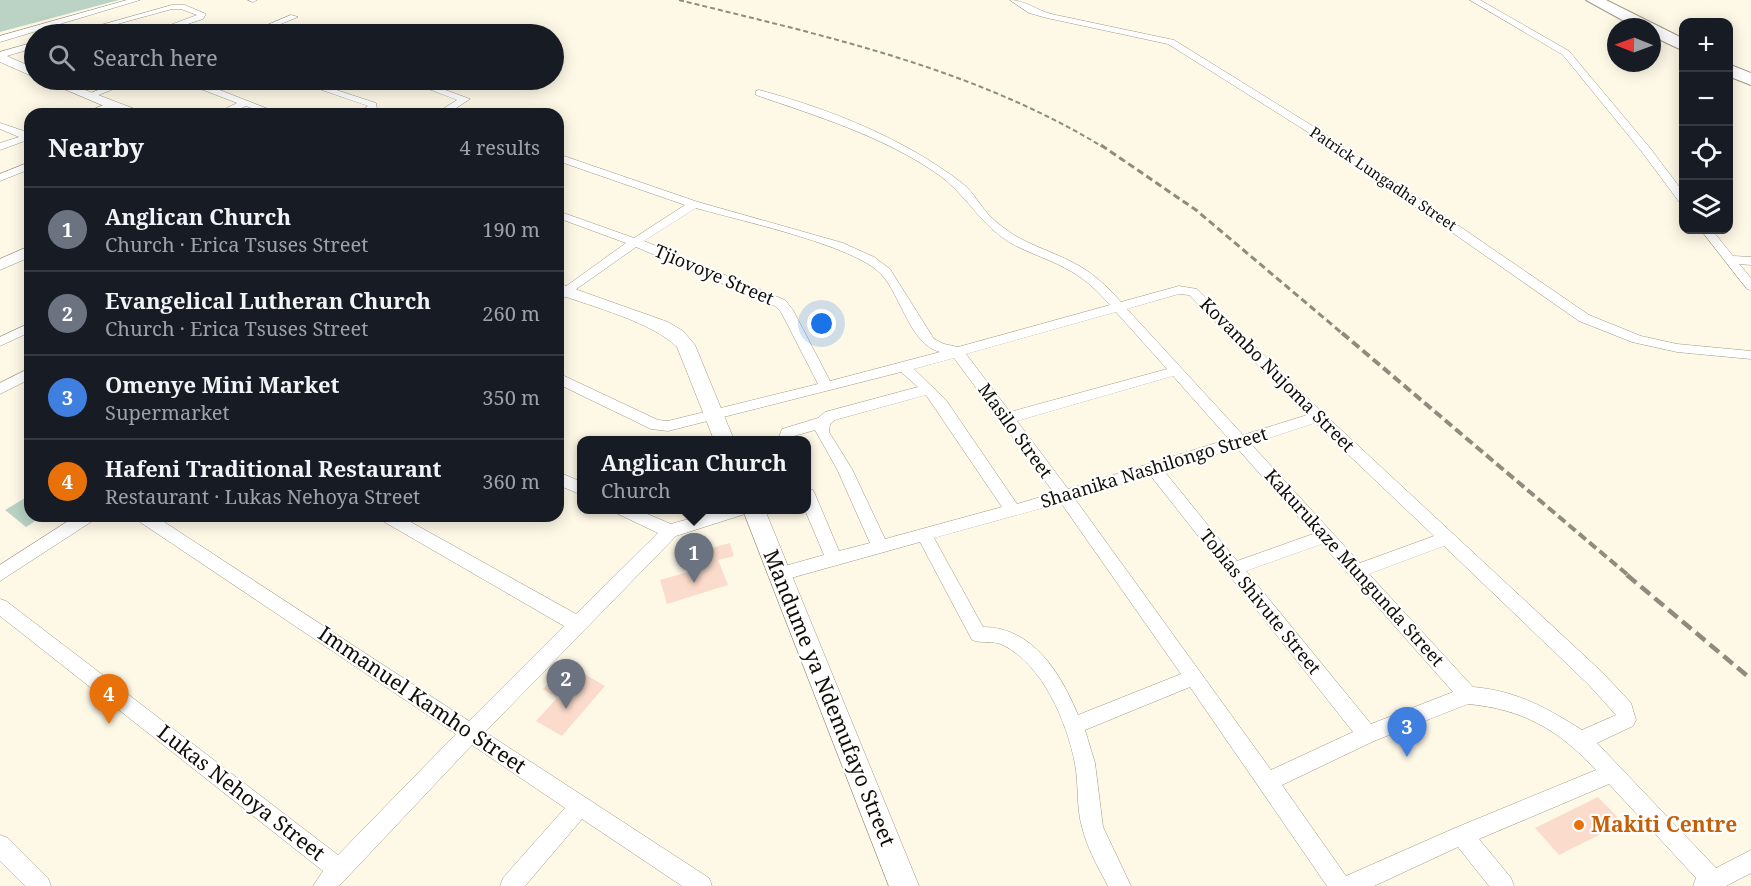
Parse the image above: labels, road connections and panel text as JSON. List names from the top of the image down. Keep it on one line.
{"streets":{"street":["Patrick Lungadha Street","Tjiovoye Street","Kovambo Nujoma Street","Masilo Street","Shaanika Nashilongo Street","Kakurukaze Mungunda Street","Tobias Shivute Street","Mandume ya Ndemufayo Street","Immanuel Kamho Street","Lukas Nehoya Street"]},"crossings":[["Tjiovoye Street","Kovambo Nujoma Street"],["Kovambo Nujoma Street","Masilo Street"],["Kovambo Nujoma Street","Shaanika Nashilongo Street"],["Kovambo Nujoma Street","Kakurukaze Mungunda Street"],["Masilo Street","Shaanika Nashilongo Street"],["Shaanika Nashilongo Street","Kakurukaze Mungunda Street"],["Shaanika Nashilongo Street","Tobias Shivute Street"],["Shaanika Nashilongo Street","Mandume ya Ndemufayo Street"]],"places":["Makiti Centre"],"north":"left","page":{"map_buttons":["+","−"],"search":"Search here","heading":["Nearby","4 results"],"list":[{"mark":"1","name":"Anglican Church","note":"Church · Erica Tsuses Street","value":"190 m"},{"mark":"2","name":"Evangelical Lutheran Church","note":"Church · Erica Tsuses Street","value":"260 m"},{"mark":"3","name":"Omenye Mini Market","note":"Supermarket","value":"350 m"},{"mark":"4","name":"Hafeni Traditional Restaurant","note":"Restaurant · Lukas Nehoya Street","value":"360 m"}],"popup":["Anglican Church","Church"],"pins":["1","2","4","3"]}}
